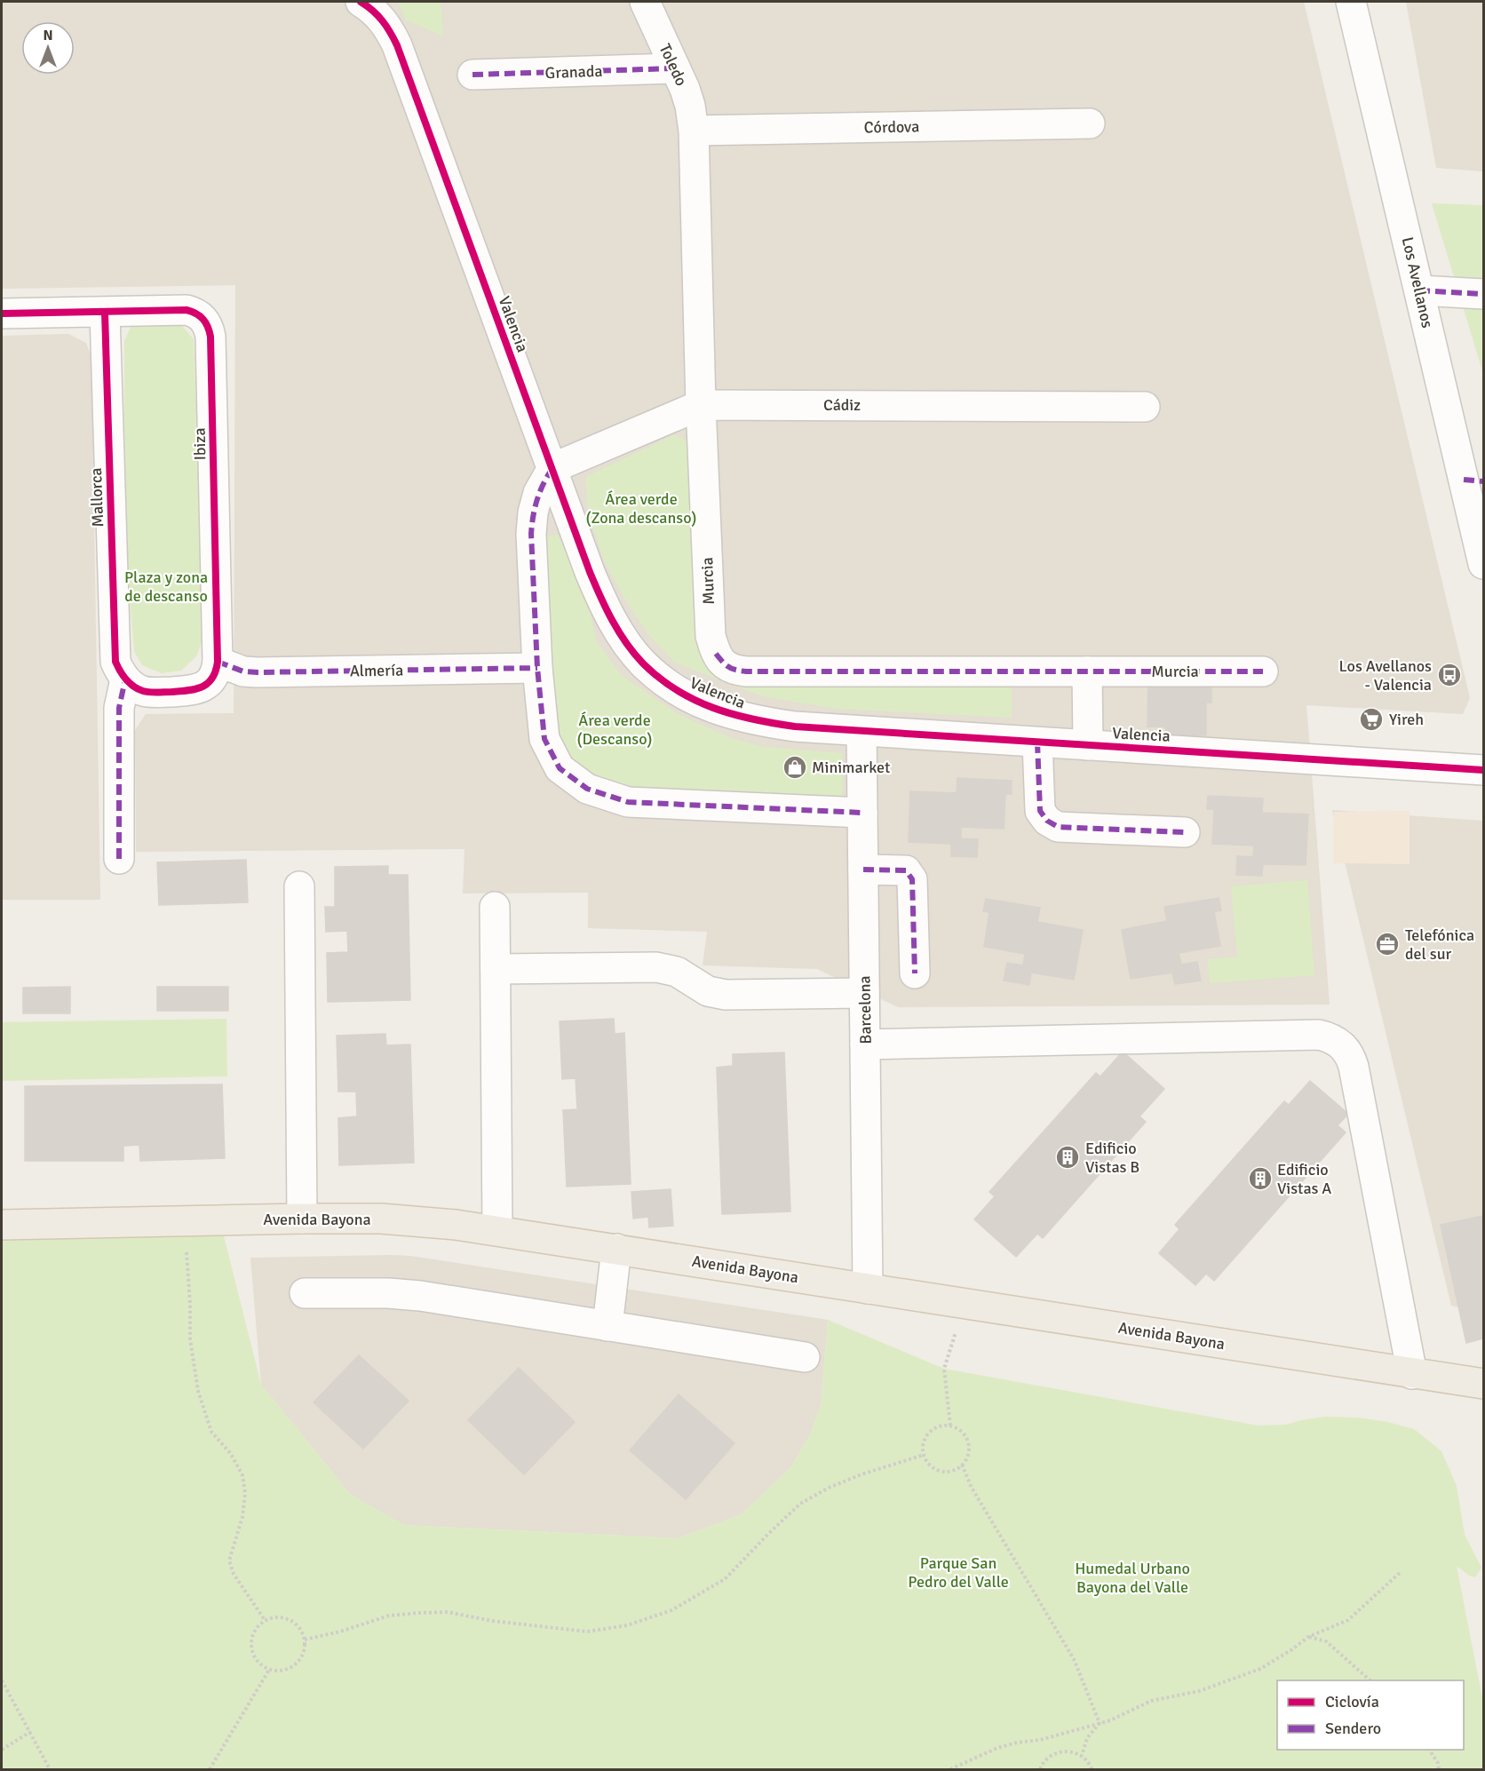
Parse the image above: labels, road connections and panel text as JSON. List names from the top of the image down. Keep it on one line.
{"streets":{"main road":["Avenida Bayona"],"street":["Toledo","Granada","Córdova","Los Avellanos","Valencia","Cádiz","Ibiza","Mallorca","Murcia","Almería","Barcelona"]},"crossings":[["Toledo","Granada"],["Toledo","Córdova"],["Toledo","Murcia"],["Córdova","Murcia"],["Valencia","Cádiz"],["Valencia","Barcelona"],["Cádiz","Murcia"],["Ibiza","Mallorca"],["Ibiza","Almería"],["Barcelona","Avenida Bayona"]],"parks":["Área verde (Zona descanso)","Plaza y zona de descanso","Área verde (Descanso)","Parque San Pedro del Valle","Humedal Urbano Bayona del Valle"],"places":{"bus stop":["Los Avellanos - Valencia"],"supermarket":["Yireh"],"shop":["Minimarket"],"office":["Telefónica del sur"],"building":["Edificio Vistas B","Edificio Vistas A"]},"legend":["Ciclovía","Sendero"],"north":"top"}
